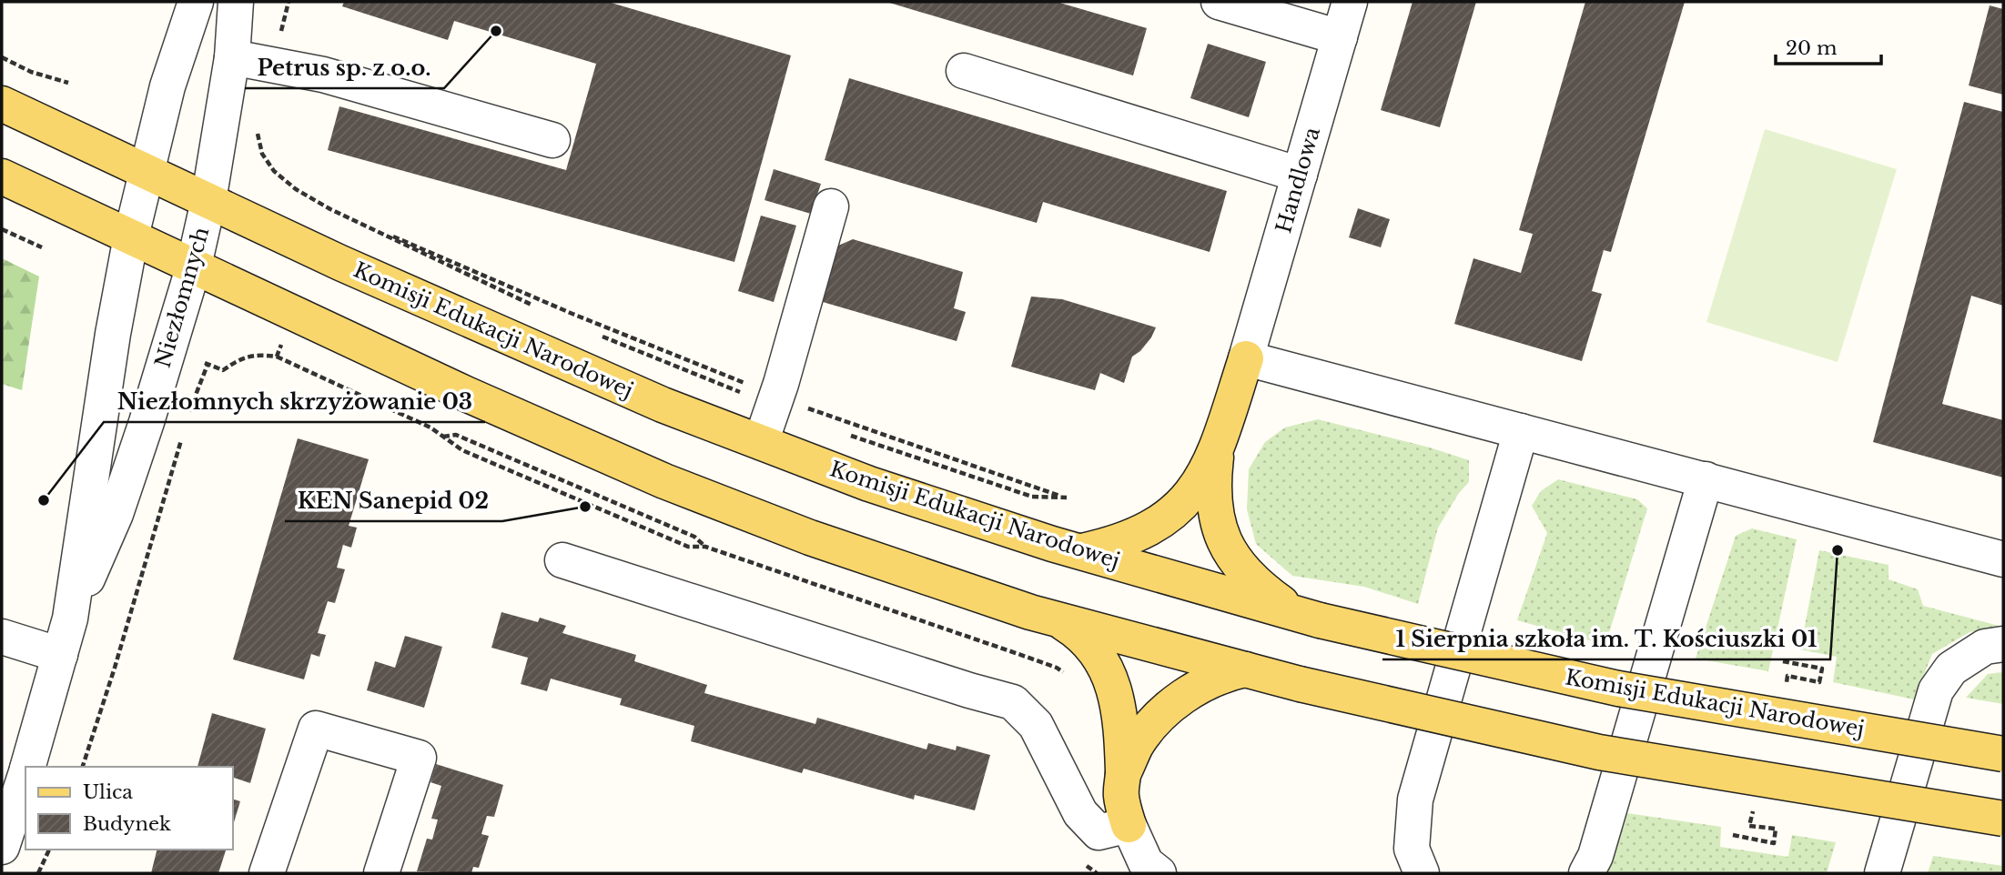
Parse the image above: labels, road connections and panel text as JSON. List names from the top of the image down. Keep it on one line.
{"streets":{"main road":["Komisji Edukacji Narodowej"],"street":["Handlowa","Niezłomnych"]},"crossings":[["Niezłomnych","Komisji Edukacji Narodowej"]],"places":["Petrus sp. z o.o.","Niezłomnych skrzyżowanie 03","KEN Sanepid 02","1 Sierpnia szkoła im. T. Kościuszki 01"],"legend":["Ulica","Budynek"],"scale_bar":"20 m"}
